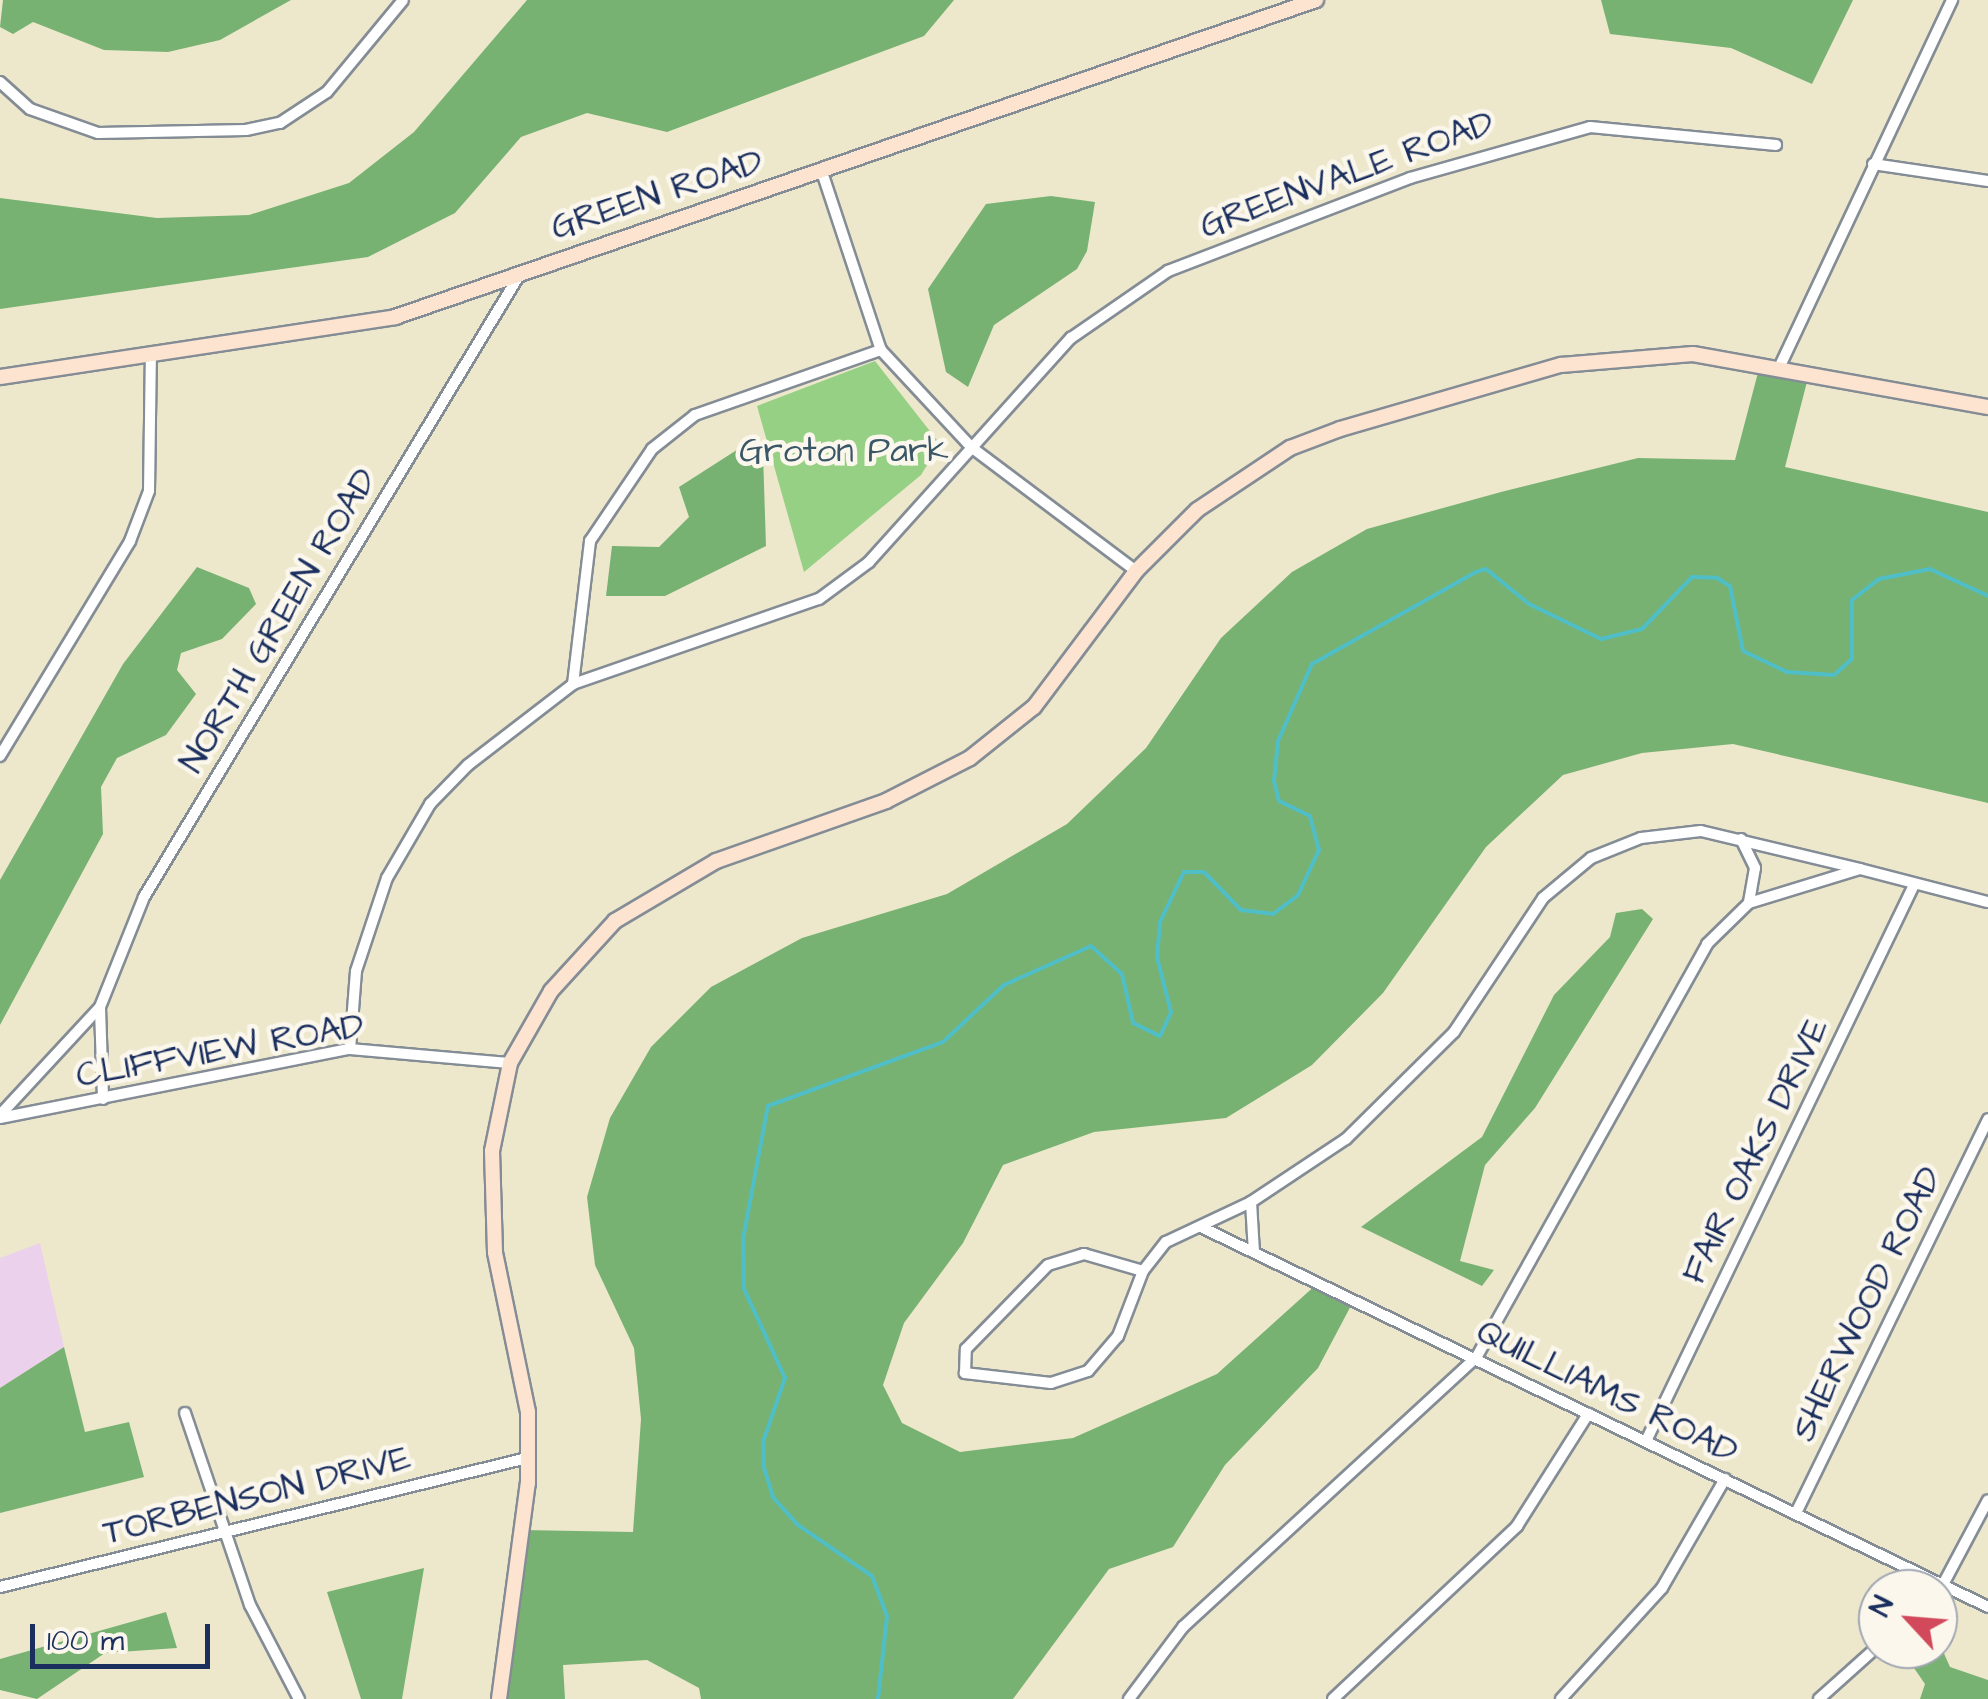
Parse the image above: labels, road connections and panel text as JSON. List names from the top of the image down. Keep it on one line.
{"streets":{"street":["GREENVALE ROAD","GREEN ROAD","NORTH GREEN ROAD","CLIFFVIEW ROAD","FAIR OAKS DRIVE","SHERWOOD ROAD","QUILLIAMS ROAD","TORBENSON DRIVE"]},"crossings":[["GREENVALE ROAD","CLIFFVIEW ROAD"],["GREEN ROAD","NORTH GREEN ROAD"],["NORTH GREEN ROAD","CLIFFVIEW ROAD"],["FAIR OAKS DRIVE","QUILLIAMS ROAD"],["SHERWOOD ROAD","QUILLIAMS ROAD"]],"parks":["Groton Park"],"scale_bar":"100 m","north":"top left"}
